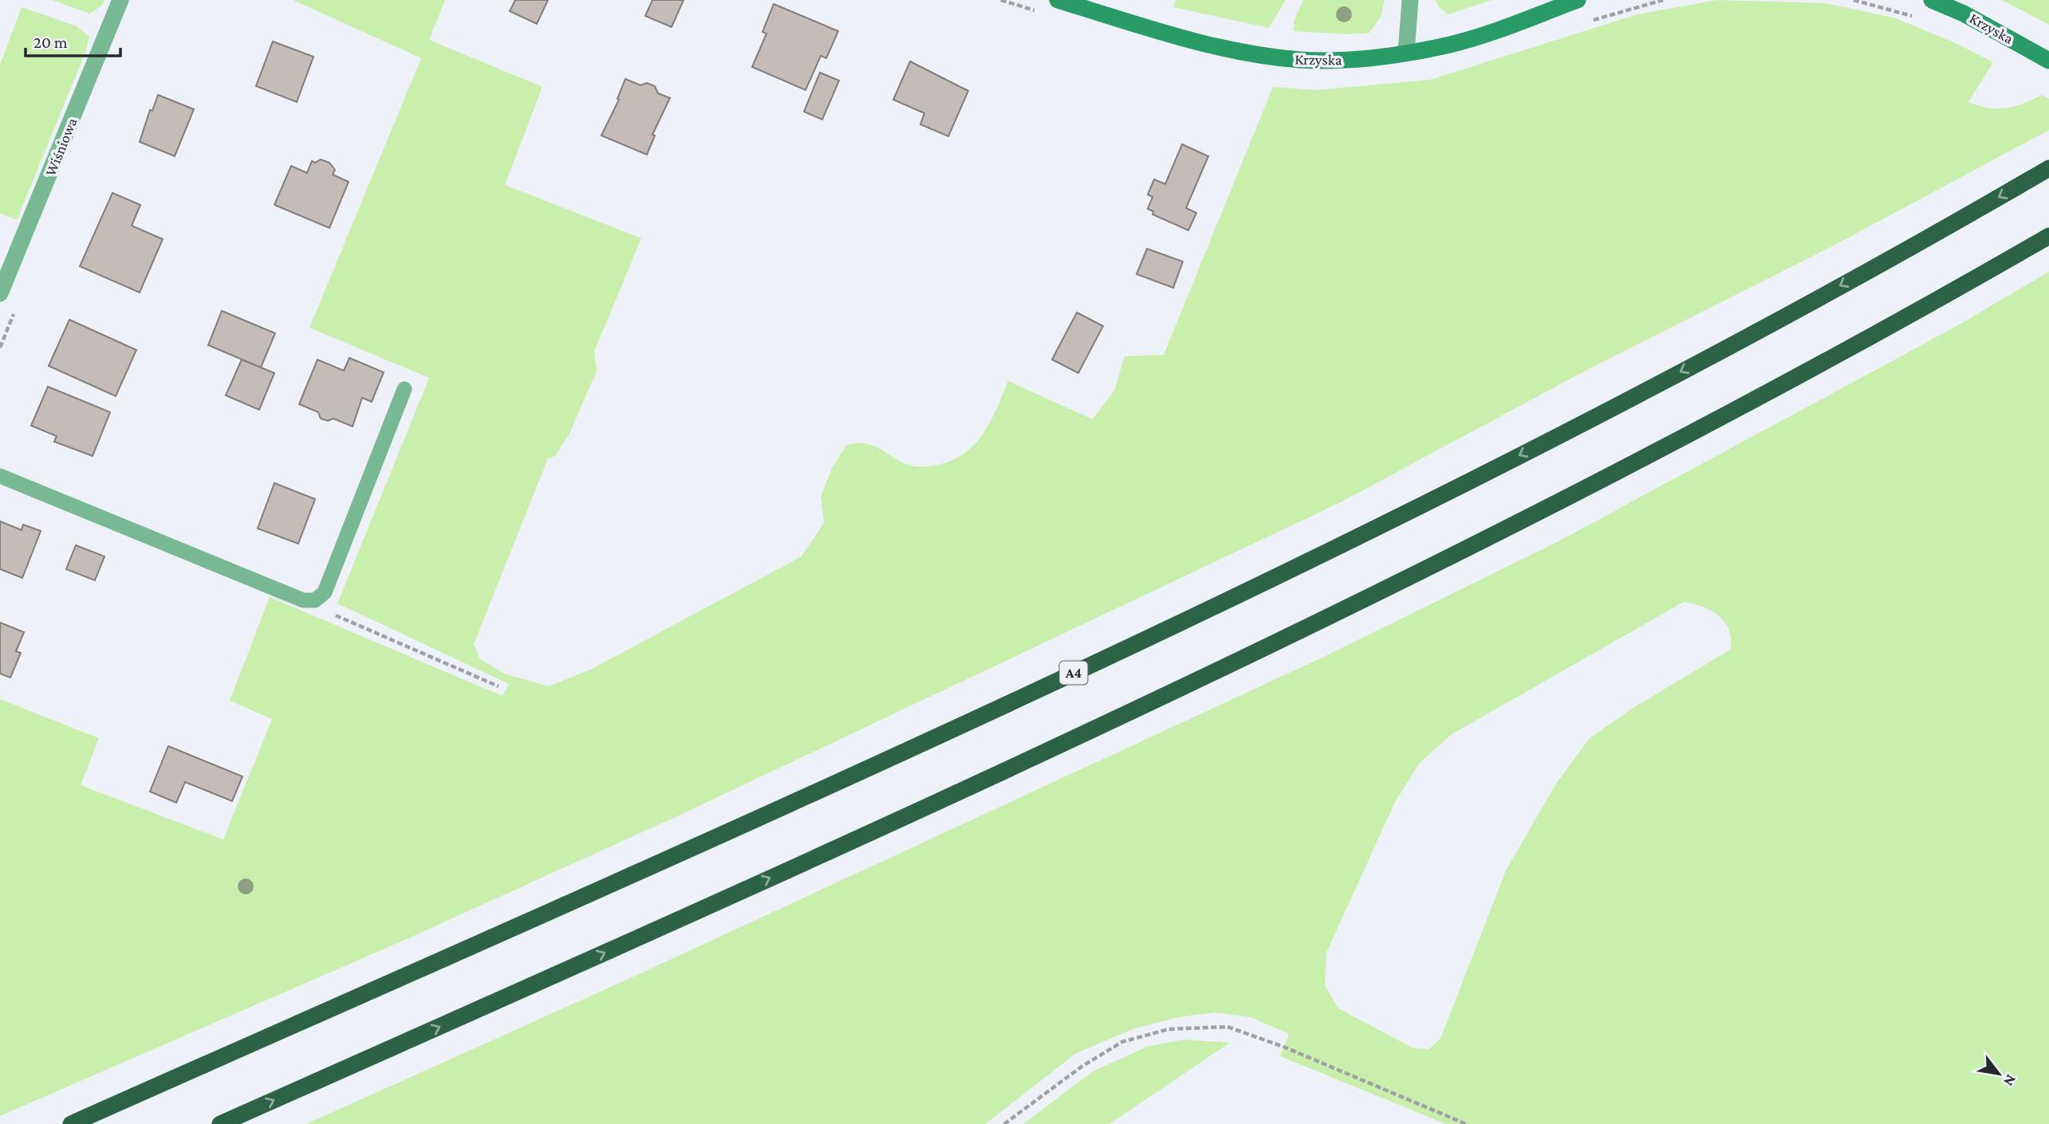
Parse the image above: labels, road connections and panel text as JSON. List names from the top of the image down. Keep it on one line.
{"streets":{"highway":["A4"],"street":["Krzyska","Wiśniowa"]},"scale_bar":"20 m","north":"bottom right"}
